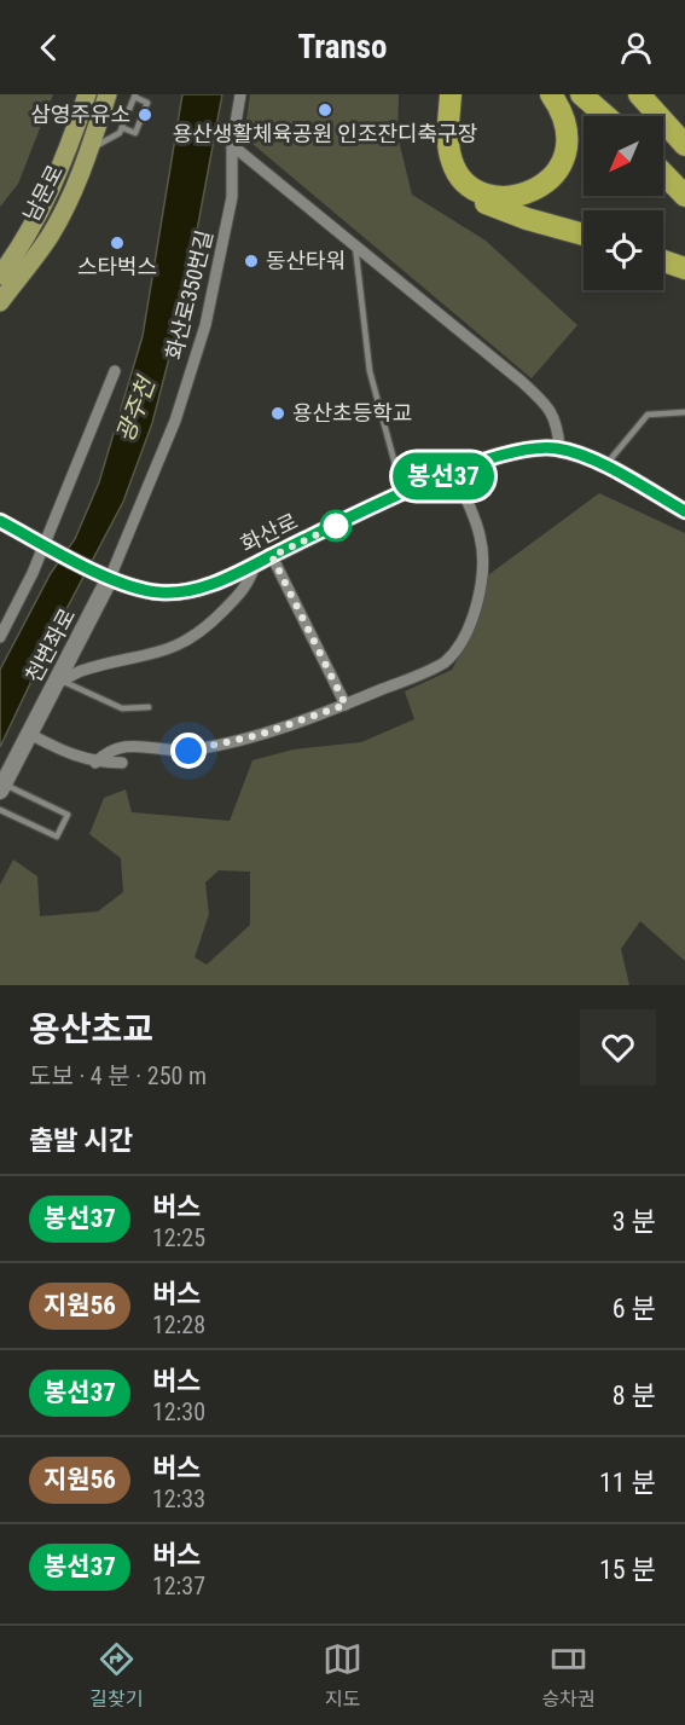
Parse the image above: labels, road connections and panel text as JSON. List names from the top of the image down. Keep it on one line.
{"streets":{"main road":["남문로","화산로","천변좌로"],"street":["화산로350번길"]},"crossings":[["화산로350번길","화산로"],["화산로350번길","천변좌로"],["화산로","천변좌로"]],"water":["광주천"],"places":["용산생활체육공원 인조잔디축구장","삼영주유소","스타벅스","동산타워","용산초등학교"],"lines":["bus line 봉선37"],"north":"bottom left","page":{"header":"Transo","on_map":"봉선37","heading":[["용산초교","도보 · 4 분 · 250 m"],"출발 시간"],"list":[{"mark":"봉선37","name":"버스","note":"12:25","value":"3 분"},{"mark":"지원56","name":"버스","note":"12:28","value":"6 분"},{"mark":"봉선37","name":"버스","note":"12:30","value":"8 분"},{"mark":"지원56","name":"버스","note":"12:33","value":"11 분"},{"mark":"봉선37","name":"버스","note":"12:37","value":"15 분"}],"tabs":["길찾기","지도","승차권"]}}
